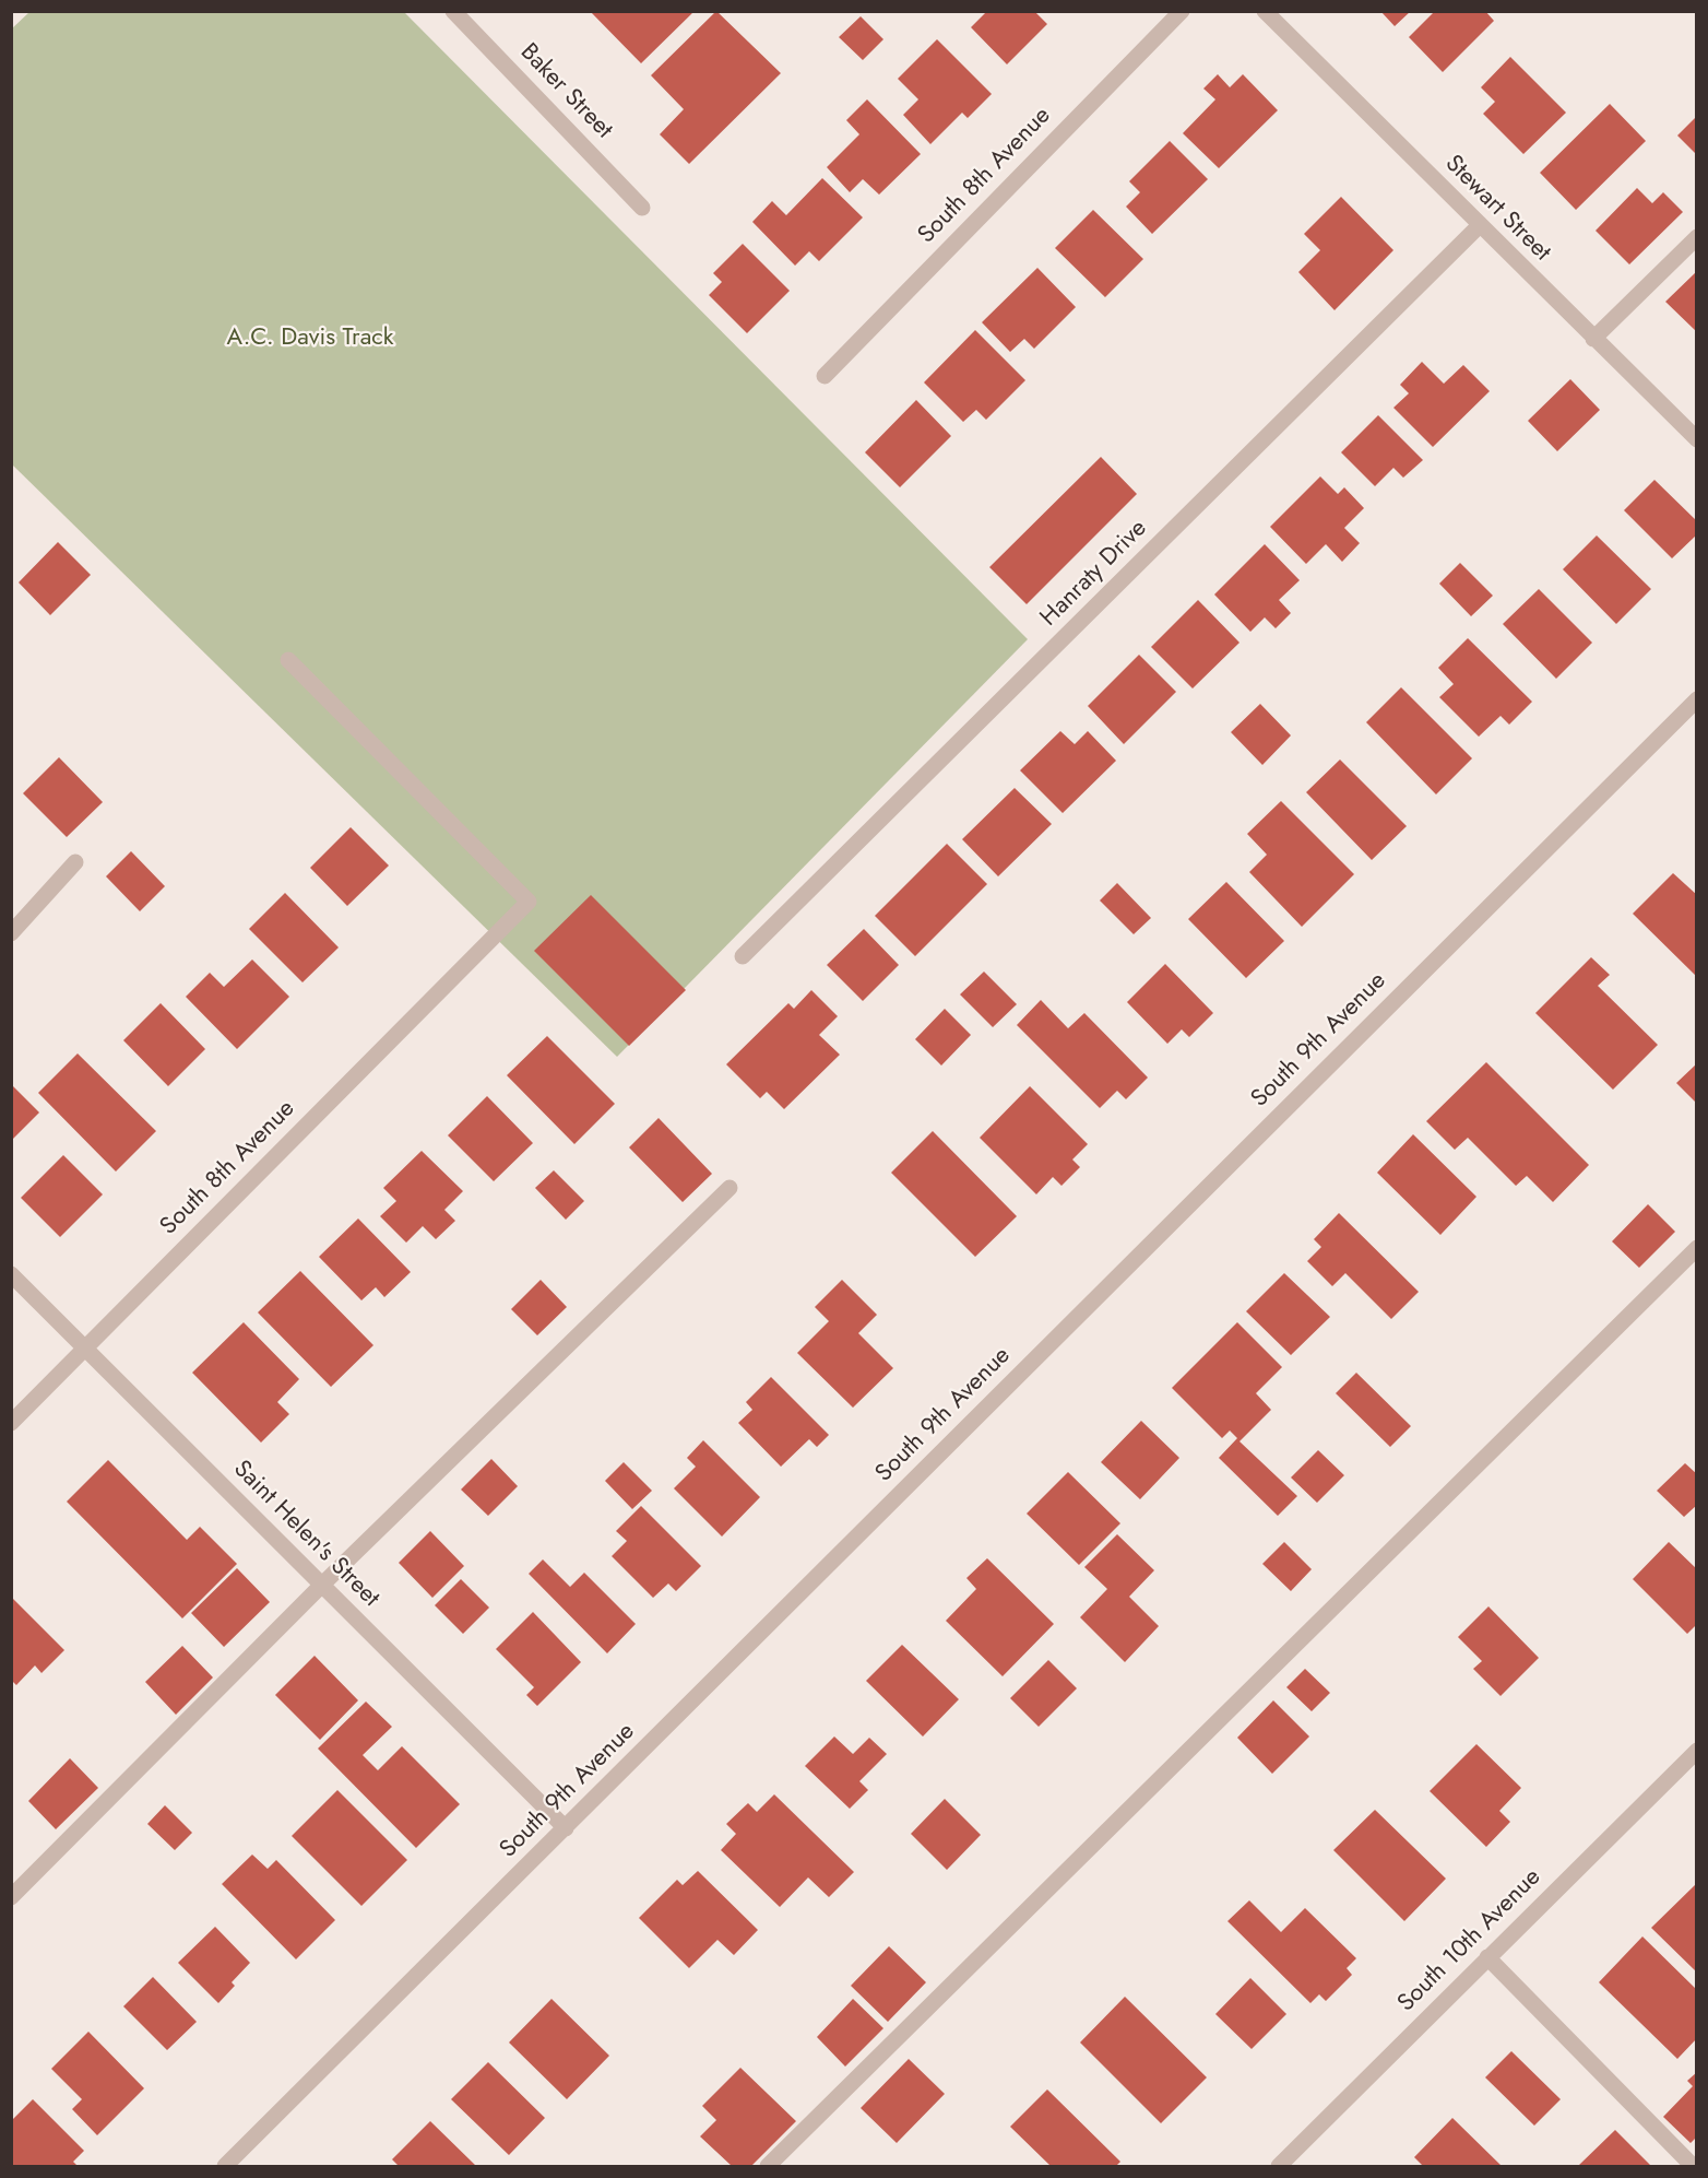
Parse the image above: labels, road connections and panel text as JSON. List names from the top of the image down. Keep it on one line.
{"streets":{"street":["Baker Street","South 8th Avenue","Stewart Street","Hanraty Drive","South 9th Avenue","Saint Helen's Street","South 10th Avenue"]},"crossings":[["South 8th Avenue","Saint Helen's Street"],["Stewart Street","Hanraty Drive"],["South 9th Avenue","Saint Helen's Street"]],"parks":["A.C. Davis Track"]}
